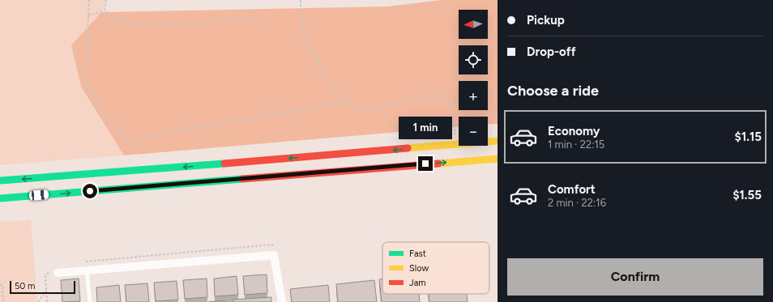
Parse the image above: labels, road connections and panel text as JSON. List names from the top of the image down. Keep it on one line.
{"legend":["Fast","Slow","Jam"],"scale_bar":"50 m","north":"left","page":{"banner":["Pickup","Drop-off"],"map_buttons":["+","−"],"heading":"Choose a ride","list":[{"name":"Economy","note":"1 min · 22:15","value":"$1.15"},{"name":"Comfort","note":"2 min · 22:16","value":"$1.55"}],"bubble":"1 min","buttons":"Confirm","scale":"50 m"}}
